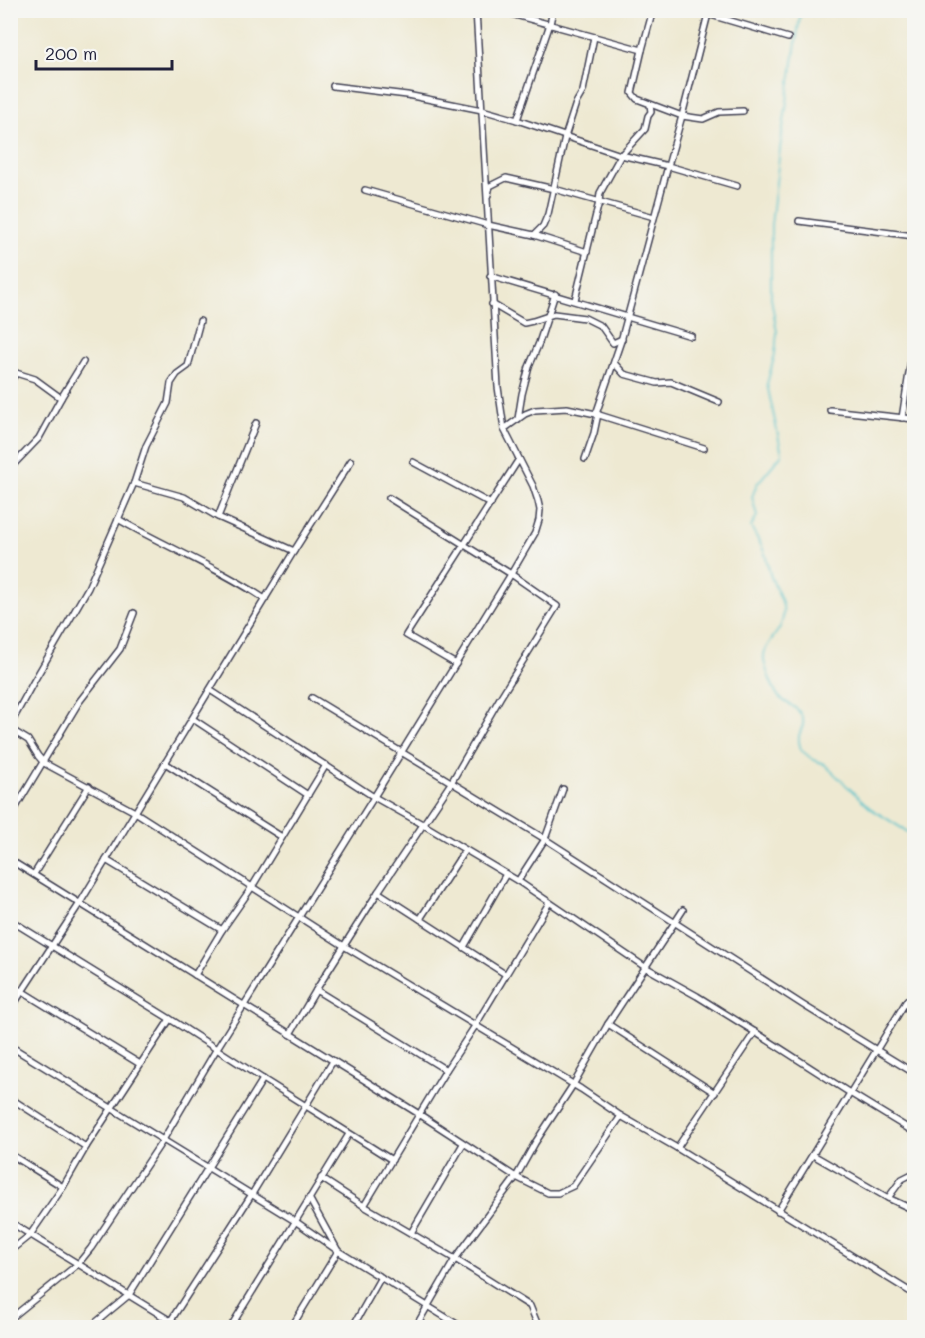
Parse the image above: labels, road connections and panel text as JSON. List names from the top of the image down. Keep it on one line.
{"scale_bar":"200 m"}
